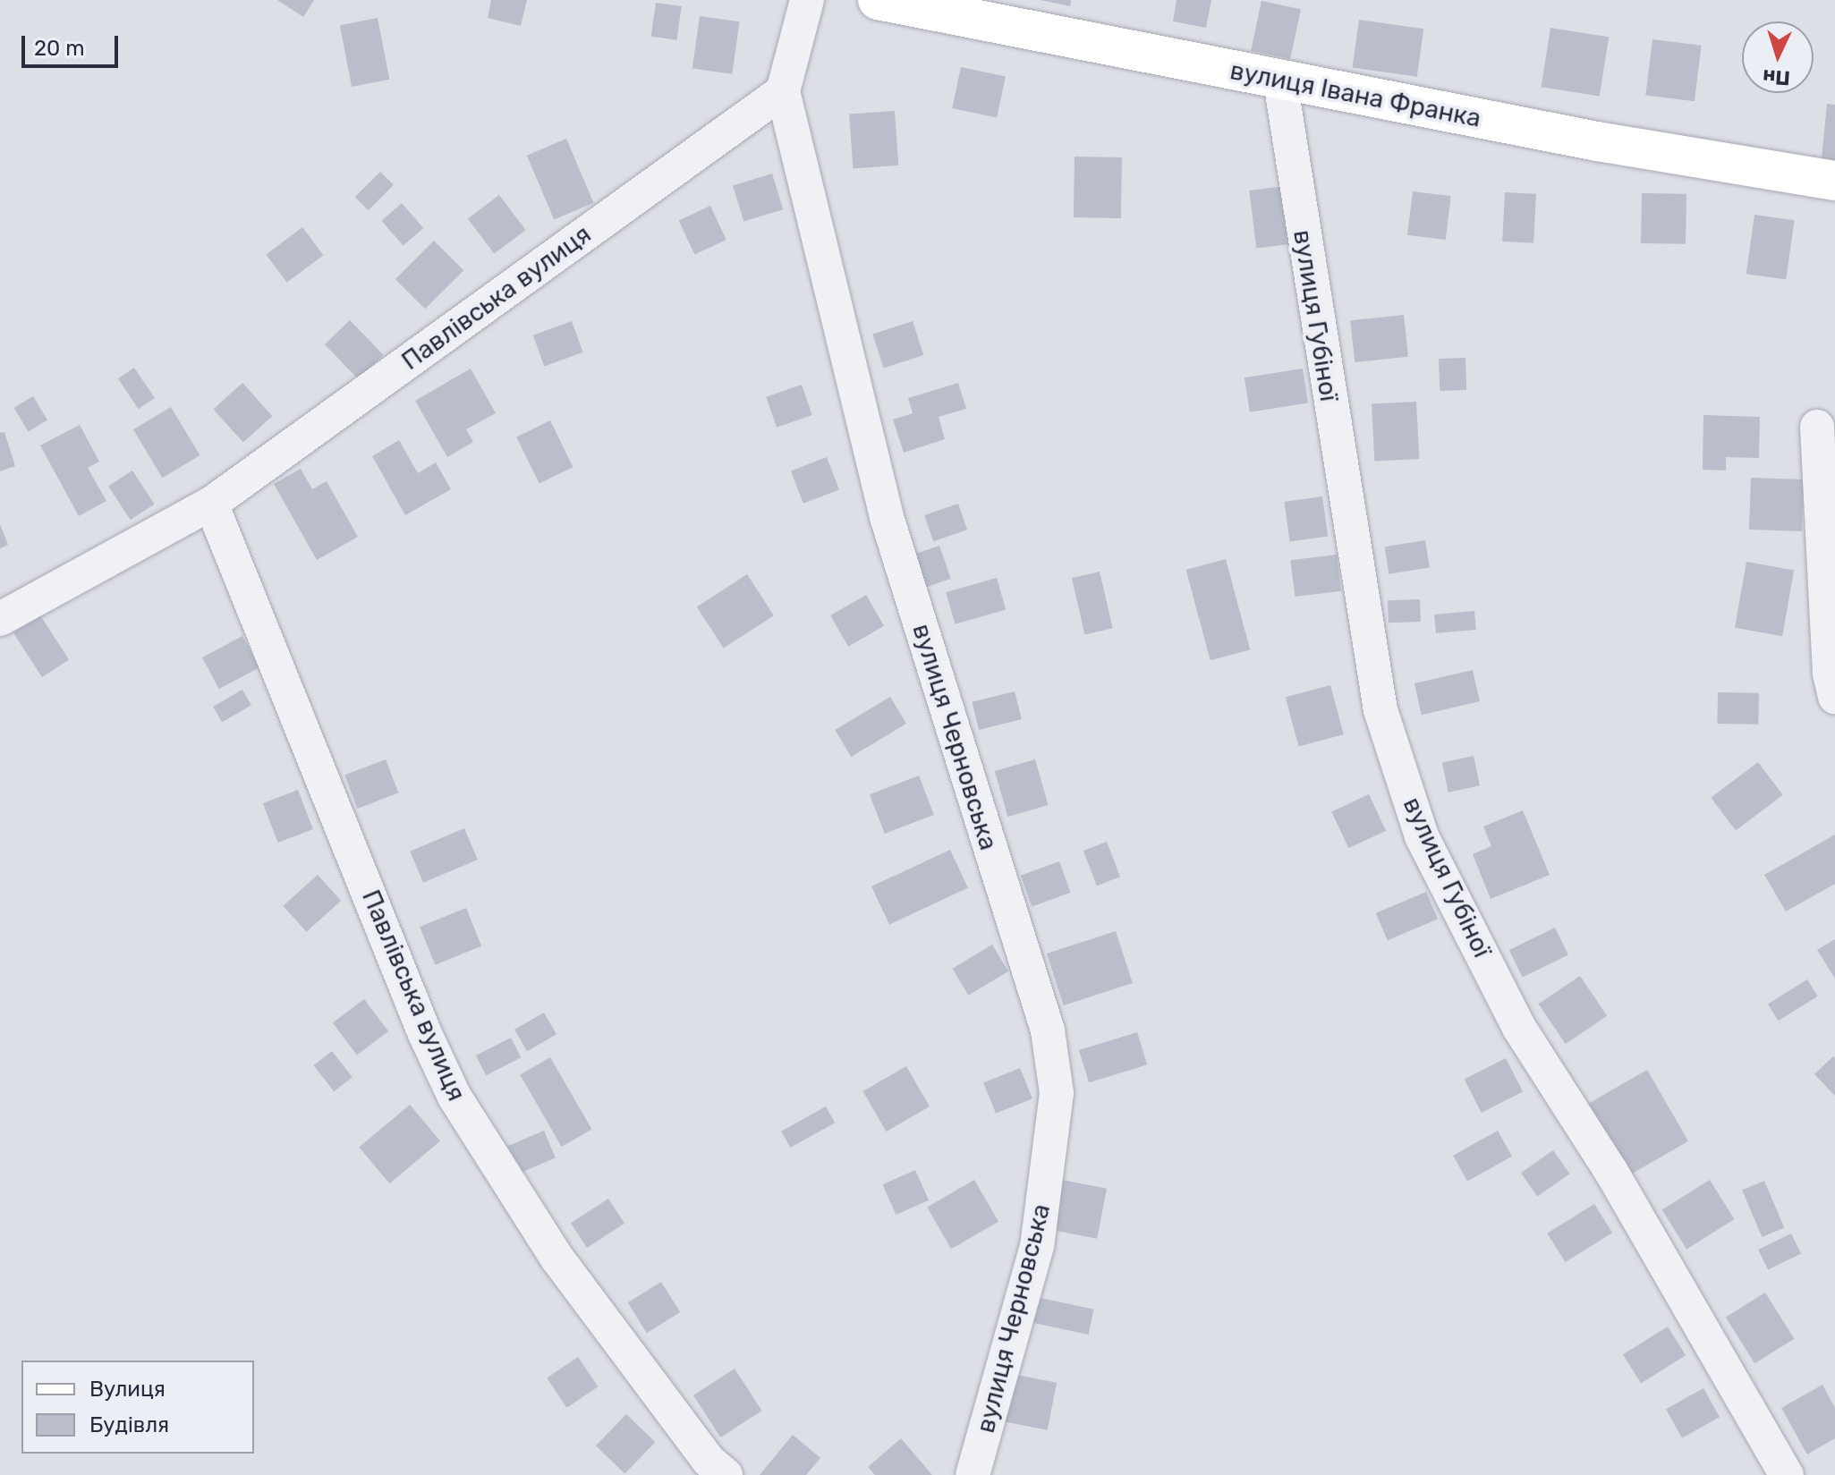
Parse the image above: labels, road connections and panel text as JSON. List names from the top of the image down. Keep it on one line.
{"streets":{"main road":["вулиця Івана Франка"],"street":["Павлівська вулиця","вулиця Губіної","вулиця Черновська"]},"crossings":[["вулиця Івана Франка","вулиця Губіної"],["Павлівська вулиця","вулиця Черновська"]],"legend":["Вулиця","Будівля"],"scale_bar":"20 m","north":"bottom"}
